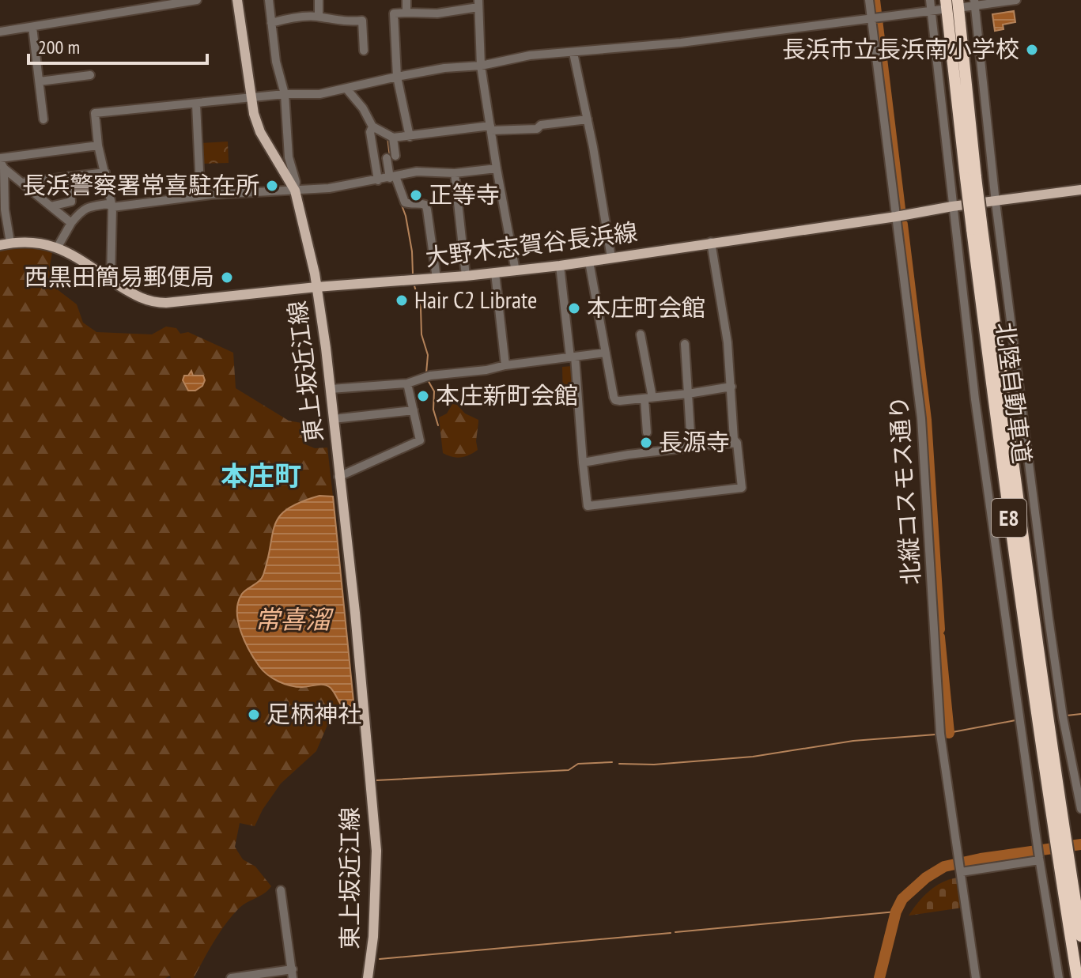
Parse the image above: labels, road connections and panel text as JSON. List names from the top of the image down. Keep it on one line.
{"streets":{"highway":["北陸自動車道","E8"],"main road":["大野木志賀谷長浜線","東上坂近江線"],"street":["北縦コスモス通り"]},"crossings":[["大野木志賀谷長浜線","東上坂近江線"],["大野木志賀谷長浜線","北縦コスモス通り"]],"districts":["本庄町"],"water":["常喜溜"],"places":["長浜市立長浜南小学校","長浜警察署常喜駐在所","正等寺","西黒田簡易郵便局","Hair C2 Librate","本庄町会館","本庄新町会館","長源寺","足柄神社"],"scale_bar":"200 m"}
